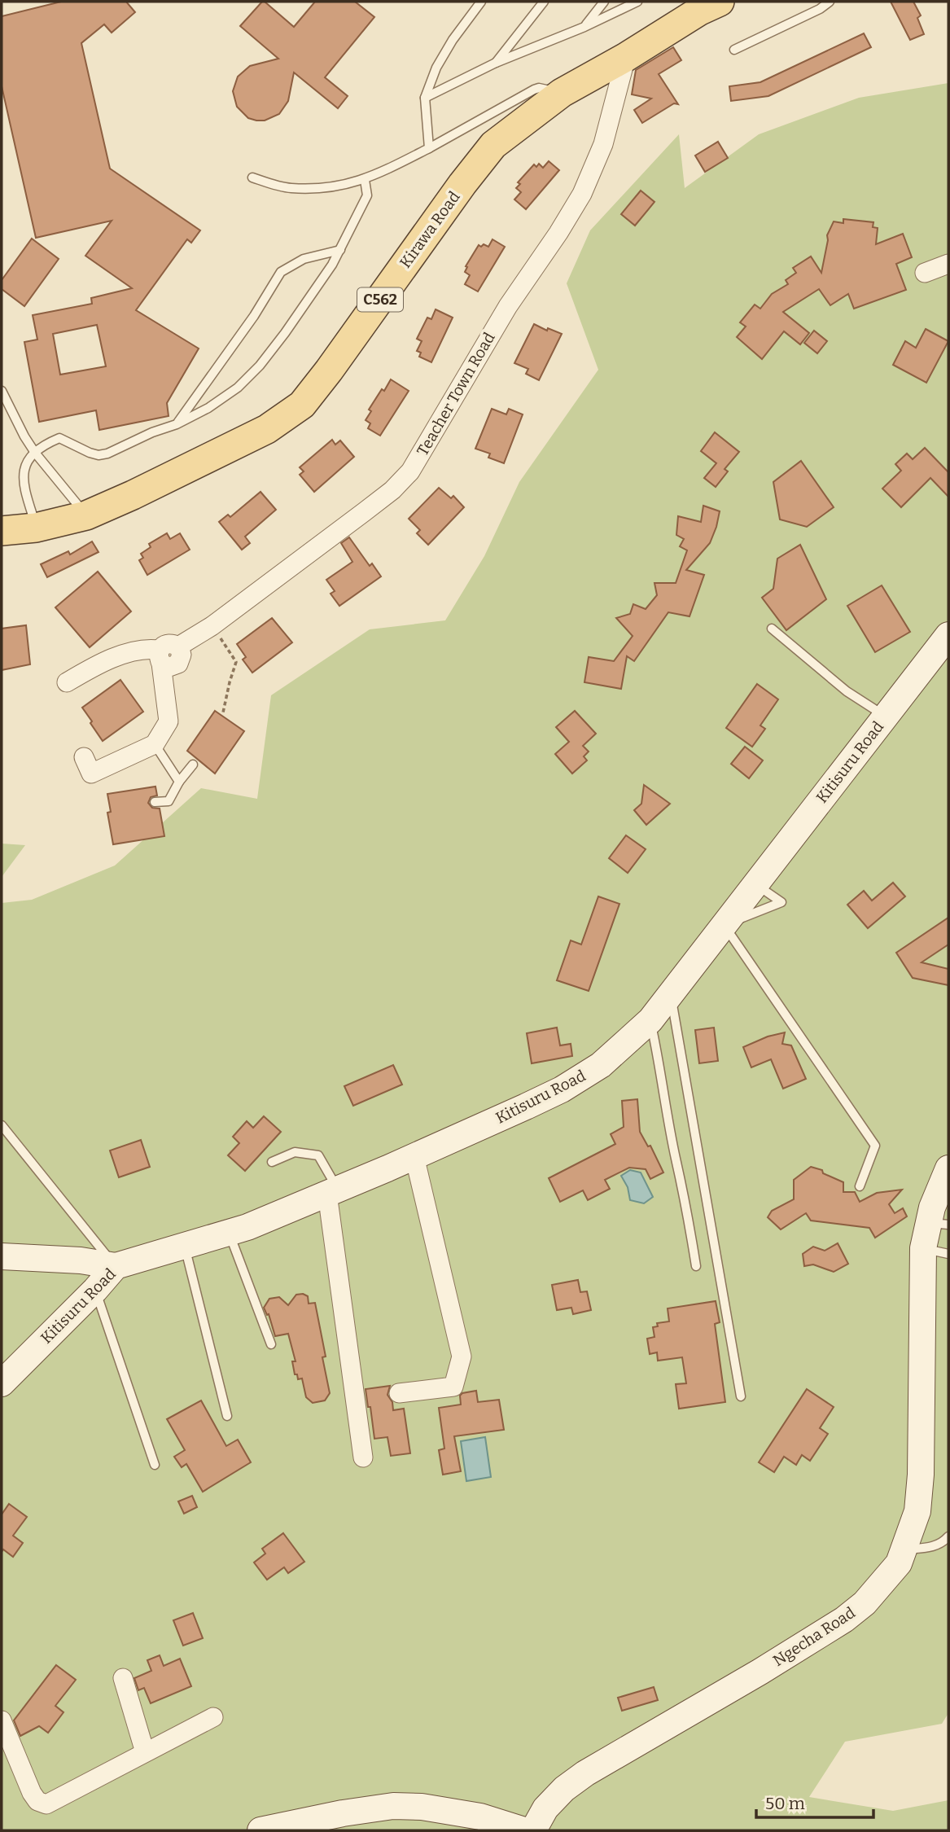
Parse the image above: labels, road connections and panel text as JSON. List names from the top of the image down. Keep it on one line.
{"streets":{"main road":["Kirawa Road","C562"],"street":["Teacher Town Road","Kitisuru Road","Ngecha Road"]},"crossings":[["Kirawa Road","Teacher Town Road"]],"scale_bar":"50 m"}
